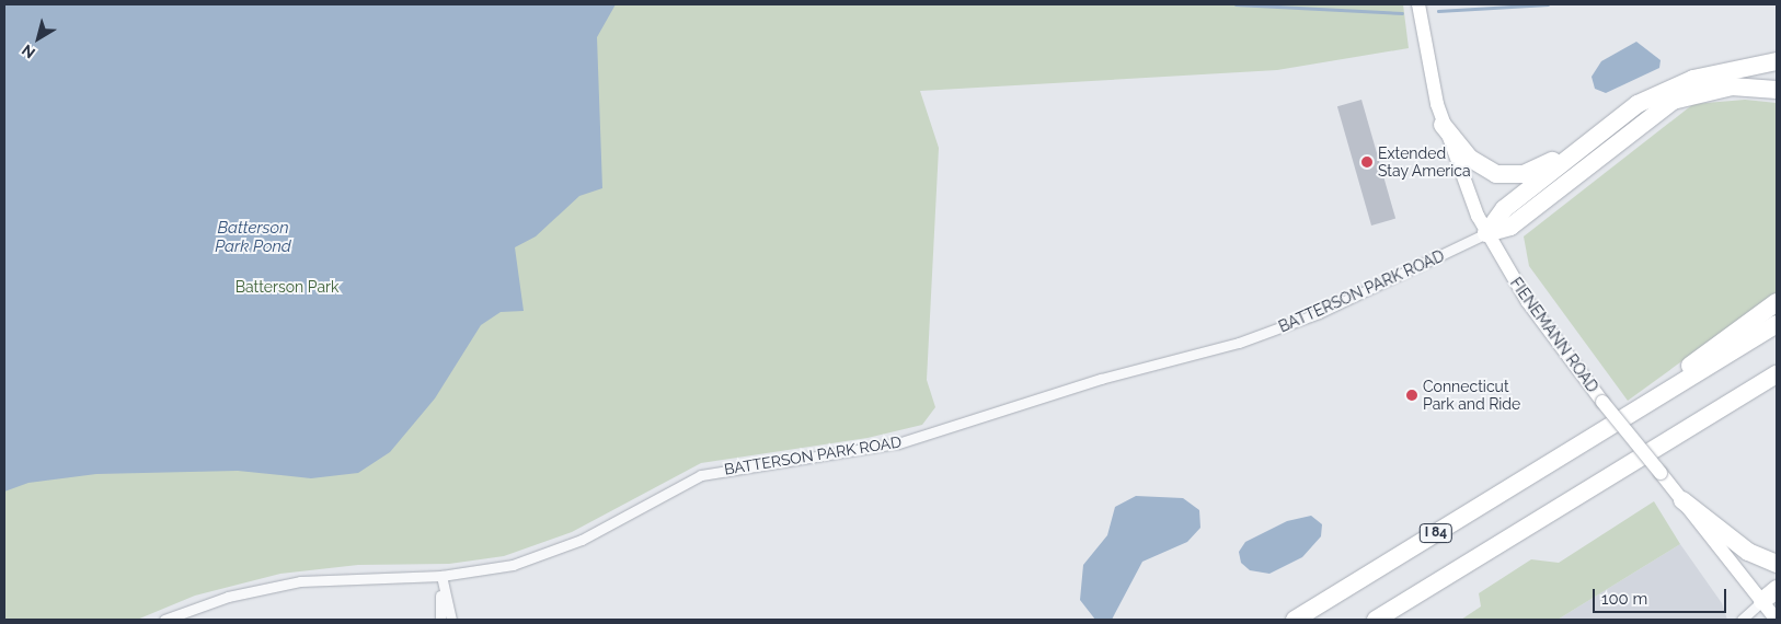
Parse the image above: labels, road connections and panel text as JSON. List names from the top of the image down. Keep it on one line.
{"streets":{"highway":["I 84"],"main road":["FIENEMANN ROAD"],"street":["BATTERSON PARK ROAD"]},"crossings":[["BATTERSON PARK ROAD","FIENEMANN ROAD"]],"water":["Batterson Park Pond"],"parks":["Batterson Park"],"places":["Extended Stay America","Connecticut Park and Ride"],"scale_bar":"100 m","north":"bottom left"}
